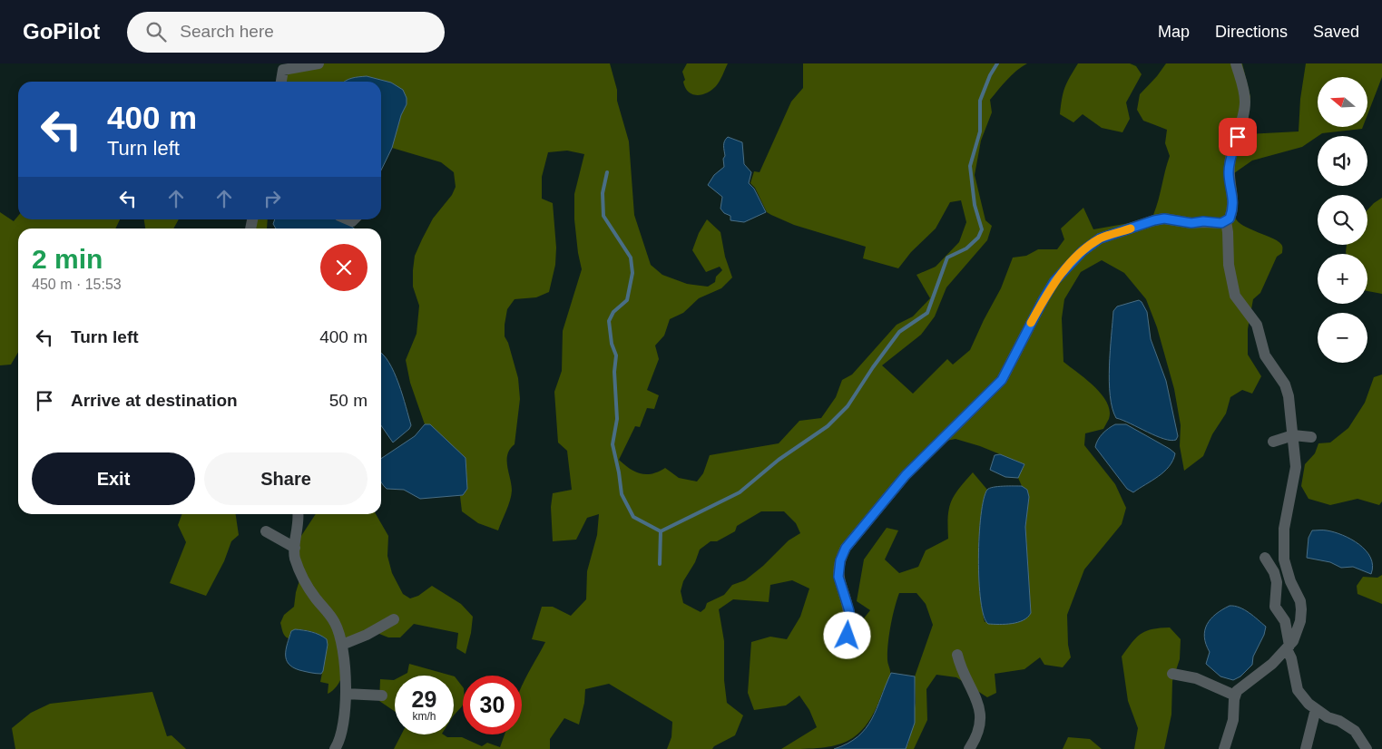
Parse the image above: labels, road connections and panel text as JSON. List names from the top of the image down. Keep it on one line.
{"north":"left","page":{"header":"GoPilot","search":"Search here","nav":["Map","Directions","Saved"],"map_buttons":["+","−"],"turn":["400 m","Turn left"],"heading":["2 min","450 m · 15:53"],"list":[{"name":"Turn left","value":"400 m"},{"name":"Arrive at destination","value":"50 m"}],"buttons":["Exit","Share"],"speed":"29 km/h","limit":"30"}}
